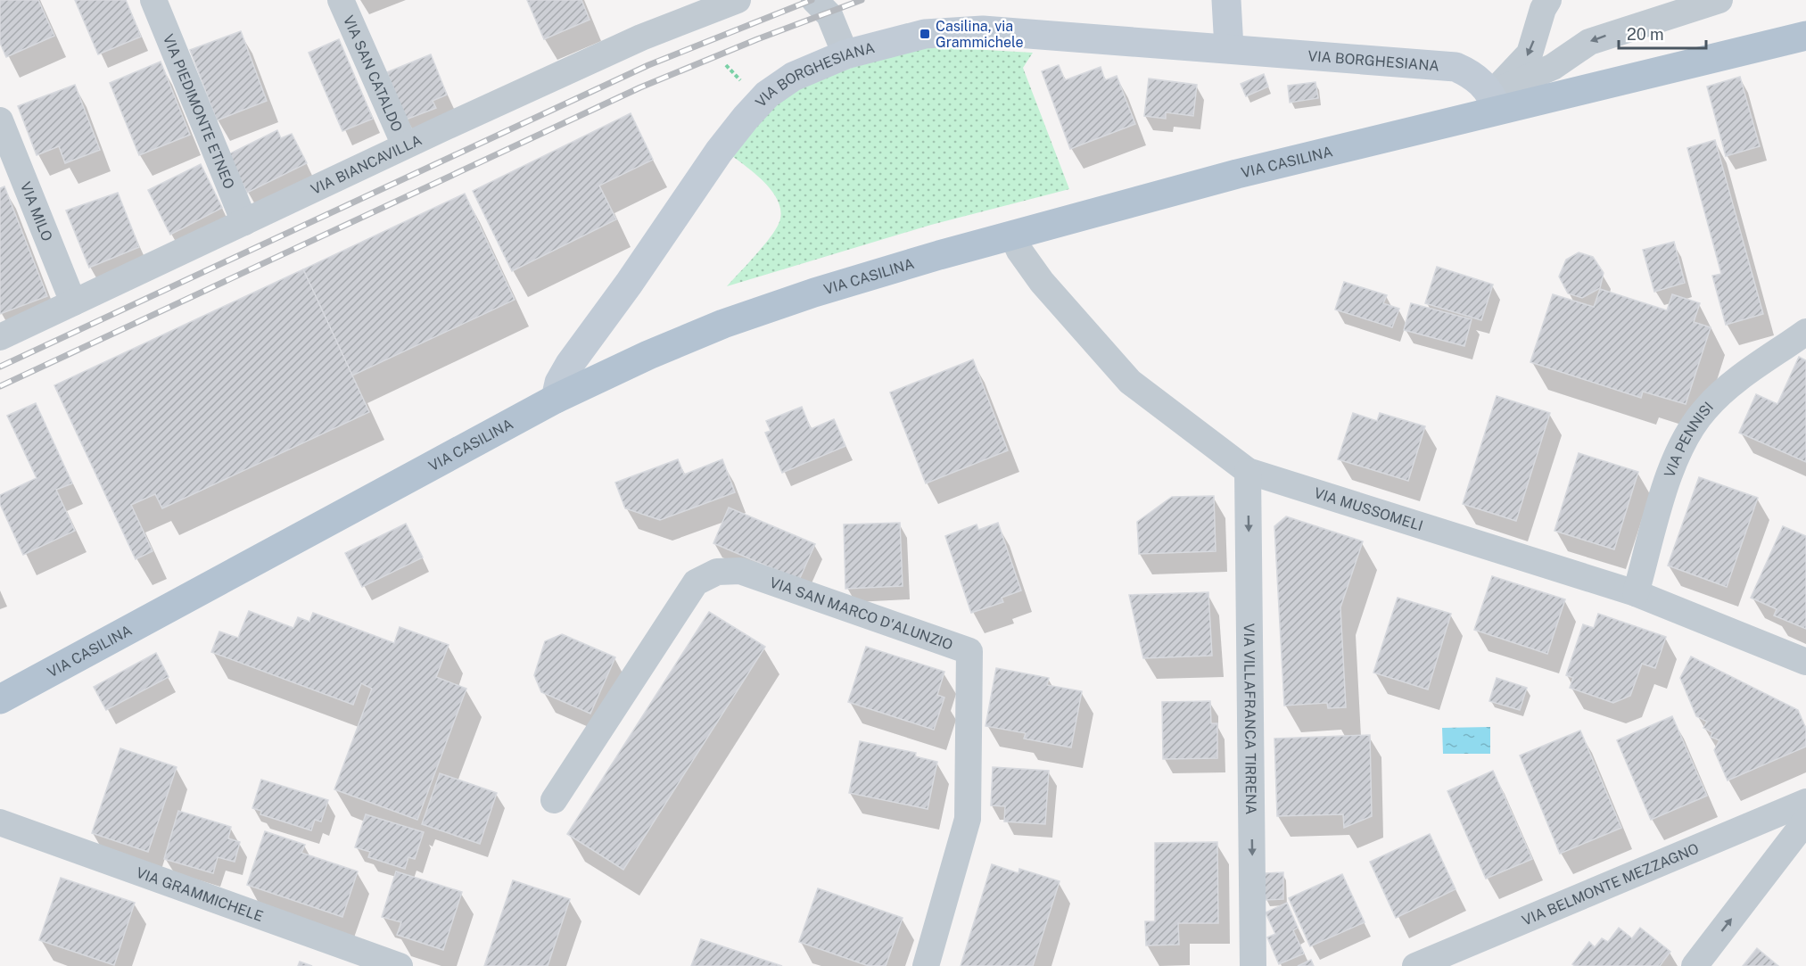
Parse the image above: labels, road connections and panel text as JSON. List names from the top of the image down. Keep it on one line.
{"streets":{"main road":["VIA CASILINA"],"street":["VIA BORGHESIANA","VIA SAN CATALDO","VIA PIEDIMONTE ETNEO","VIA BIANCAVILLA","VIA MILO","VIA PENNISI","VIA MUSSOMELI","VIA SAN MARCO D'ALUNZIO","VIA VILLAFRANCA TIRRENA","VIA BELMONTE MEZZAGNO","VIA GRAMMICHELE"]},"crossings":[["VIA BORGHESIANA","VIA CASILINA"],["VIA SAN CATALDO","VIA BIANCAVILLA"],["VIA PIEDIMONTE ETNEO","VIA BIANCAVILLA"],["VIA CASILINA","VIA MUSSOMELI"],["VIA BIANCAVILLA","VIA MILO"],["VIA PENNISI","VIA MUSSOMELI"],["VIA MUSSOMELI","VIA VILLAFRANCA TIRRENA"]],"one_way":["VIA VILLAFRANCA TIRRENA"],"places":{"transit":["Casilina, via Grammichele"]},"scale_bar":"20 m"}
